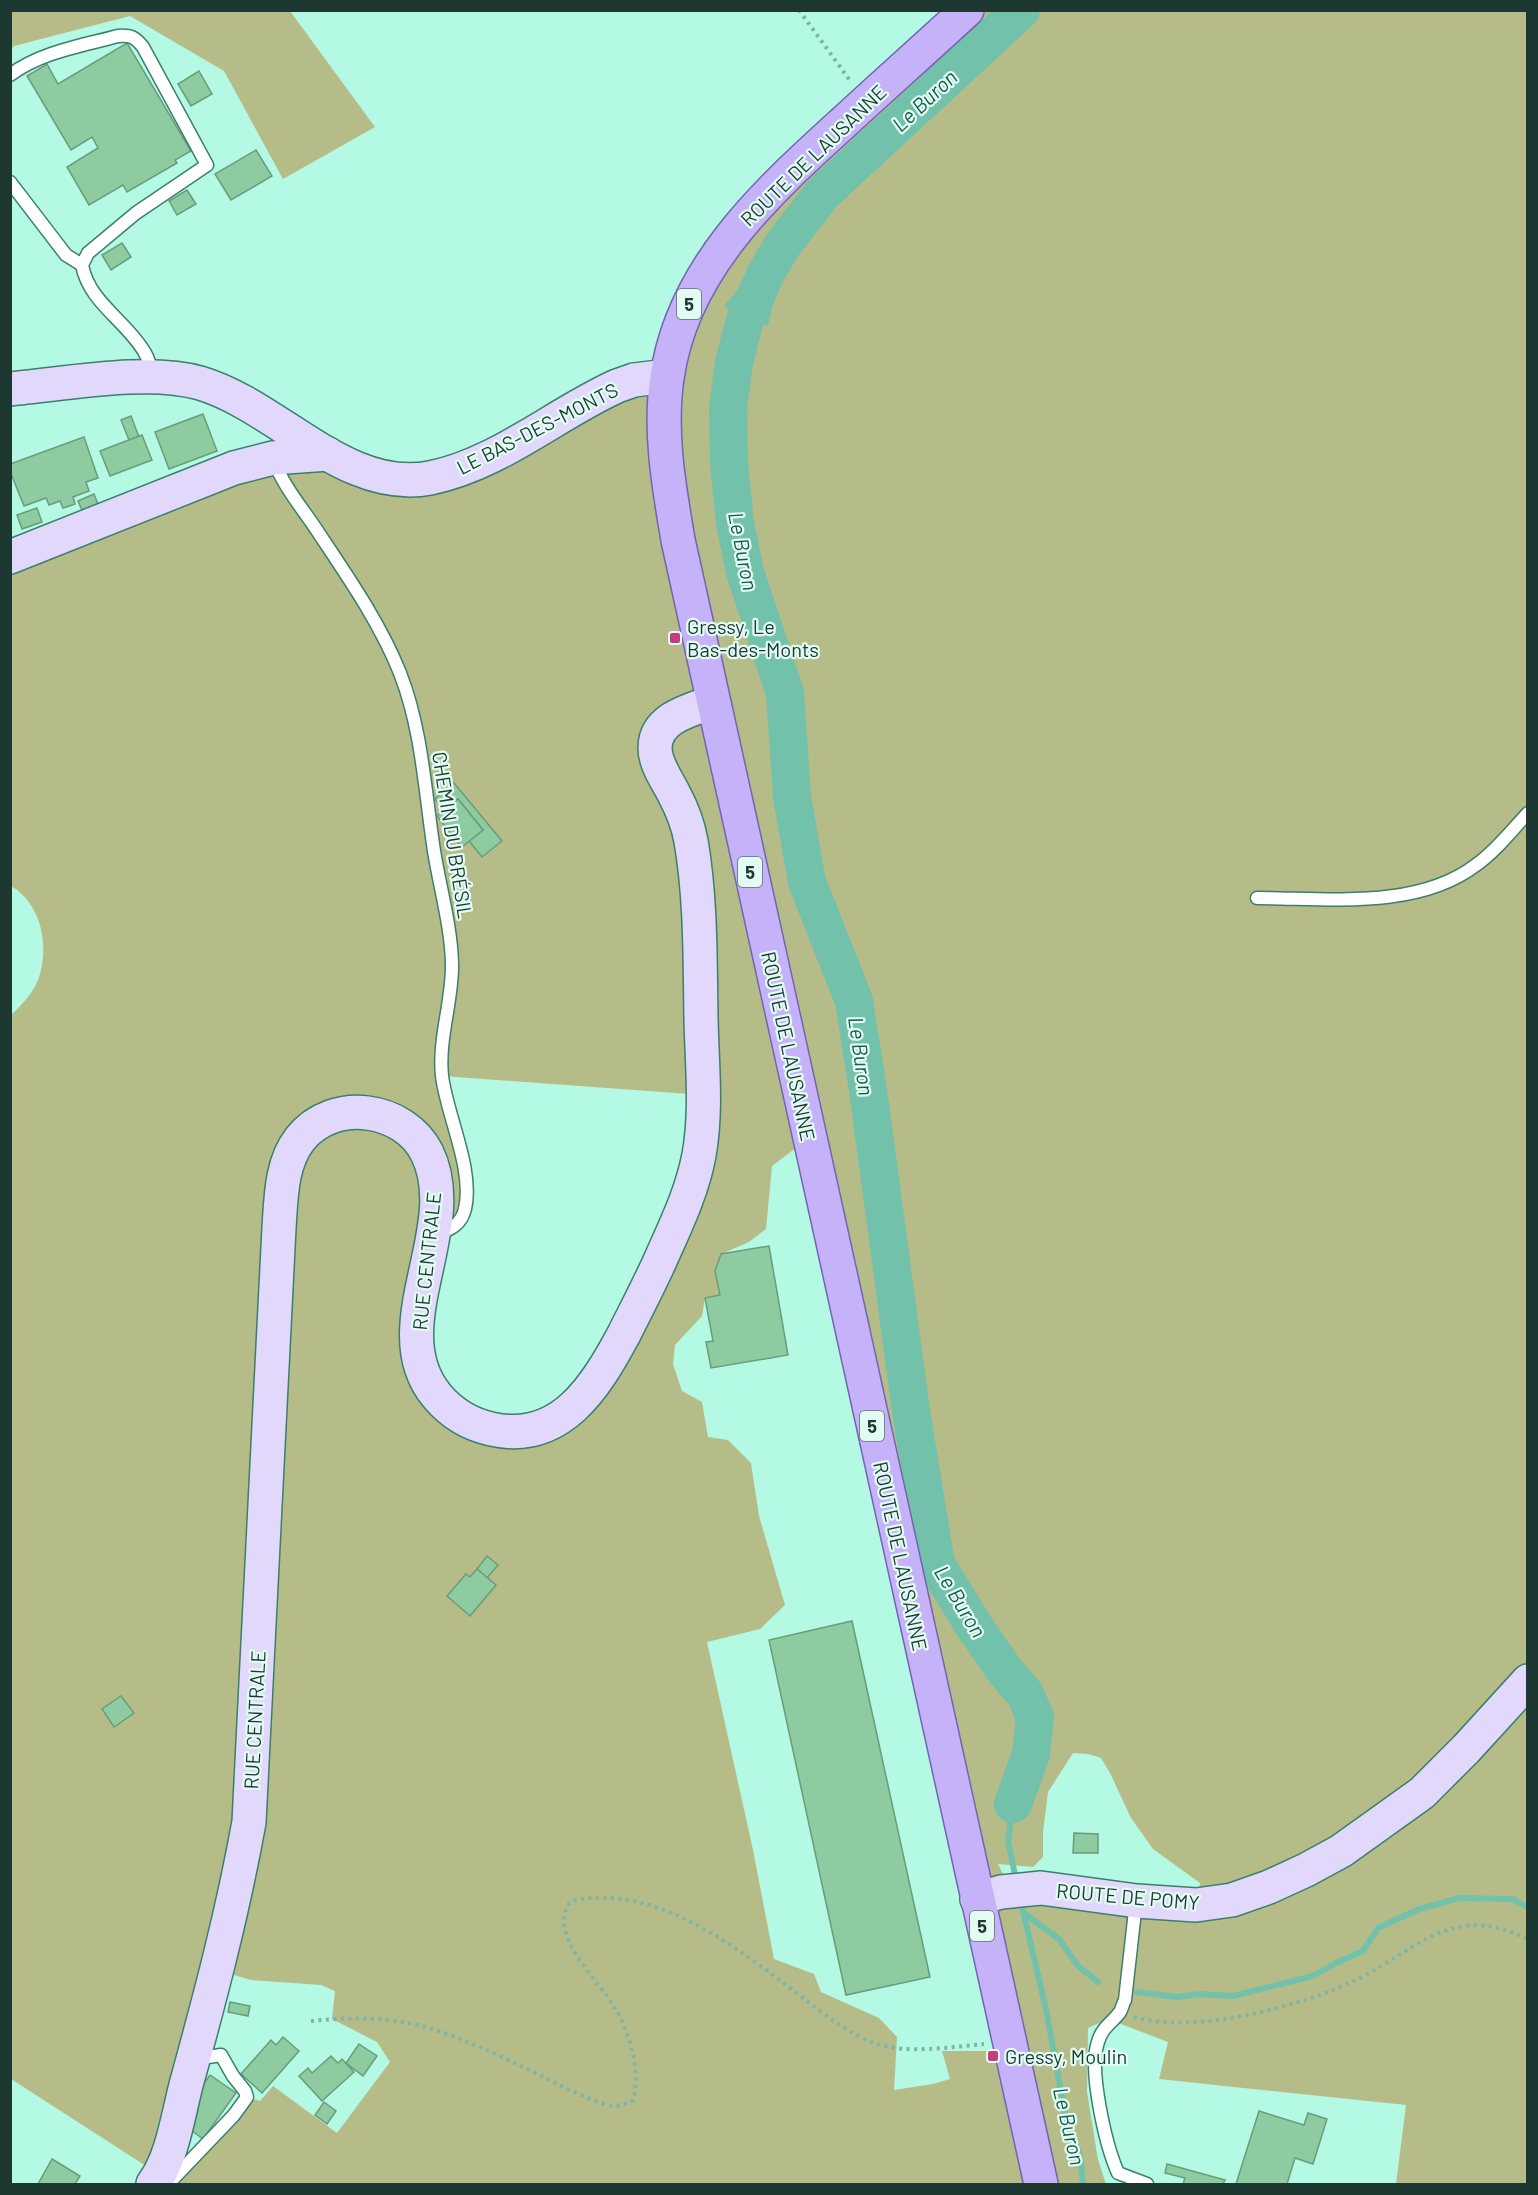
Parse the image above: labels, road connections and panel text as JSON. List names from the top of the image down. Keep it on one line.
{"streets":{"main road":["ROUTE DE LAUSANNE","5"],"street":["LE BAS-DES-MONTS","RUE CENTRALE","ROUTE DE POMY"],"lane":["CHEMIN DU BRÉSIL"]},"crossings":[["ROUTE DE LAUSANNE","LE BAS-DES-MONTS"],["ROUTE DE LAUSANNE","RUE CENTRALE"],["ROUTE DE LAUSANNE","ROUTE DE POMY"],["CHEMIN DU BRÉSIL","RUE CENTRALE"]],"water":["Le Buron"],"places":{"transit":["Gressy, Le Bas-des-Monts","Gressy, Moulin"]}}
